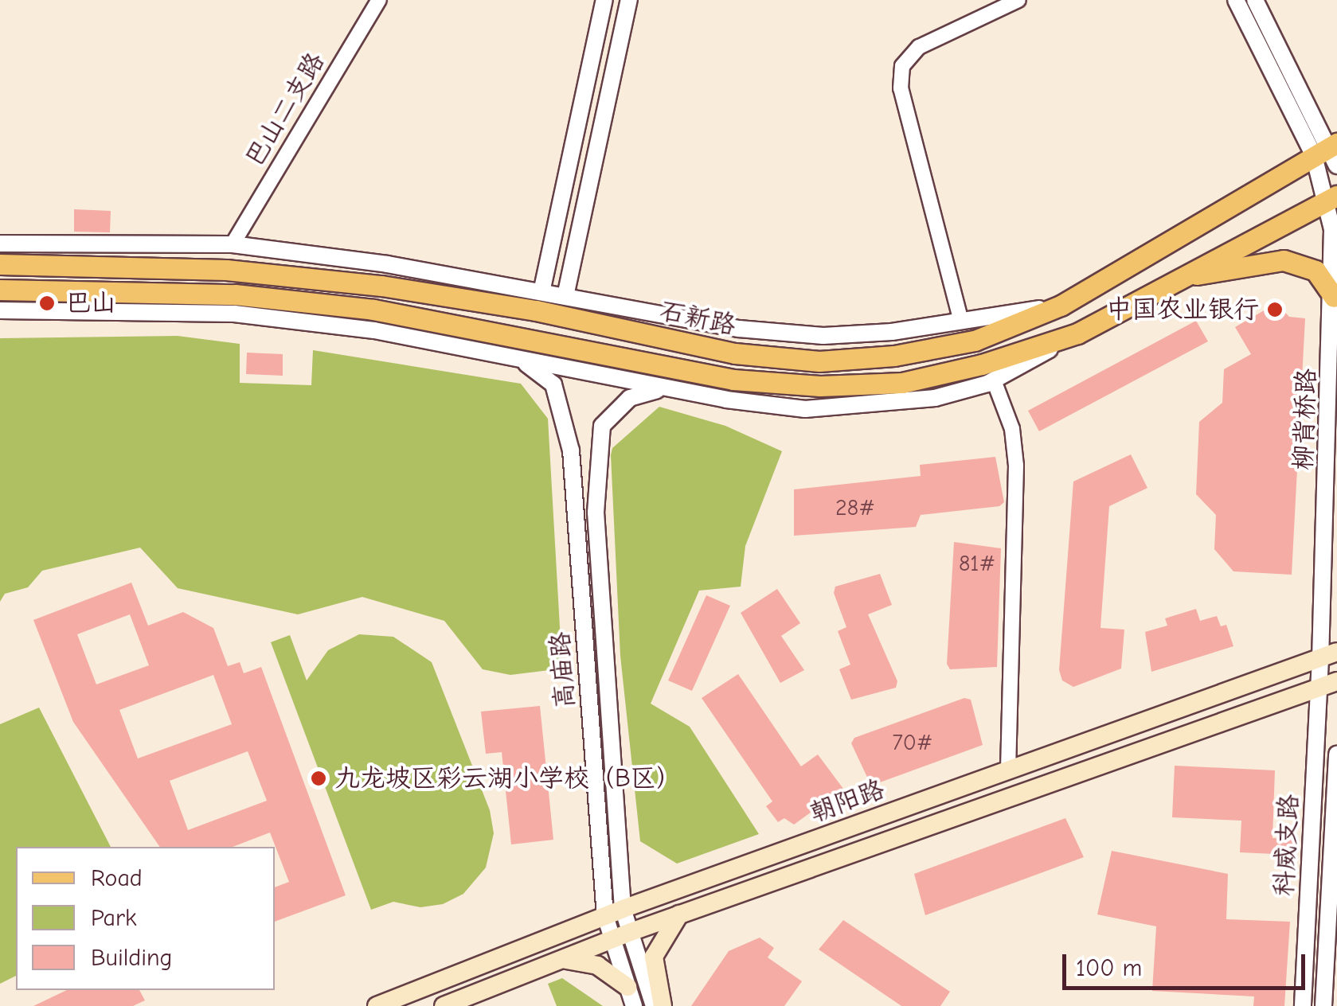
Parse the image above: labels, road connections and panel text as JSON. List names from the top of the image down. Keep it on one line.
{"streets":{"main road":["石新路","朝阳路"],"street":["巴山二支路","柳背桥路","高庙路","科威支路"]},"crossings":[["石新路","柳背桥路"],["柳背桥路","朝阳路"],["柳背桥路","科威支路"],["高庙路","朝阳路"],["朝阳路","科威支路"]],"places":["巴山","中国农业银行","九龙坡区彩云湖小学校（B区）"],"house_numbers":["28#","81#","70#"],"legend":["Road","Park","Building"],"scale_bar":"100 m"}
